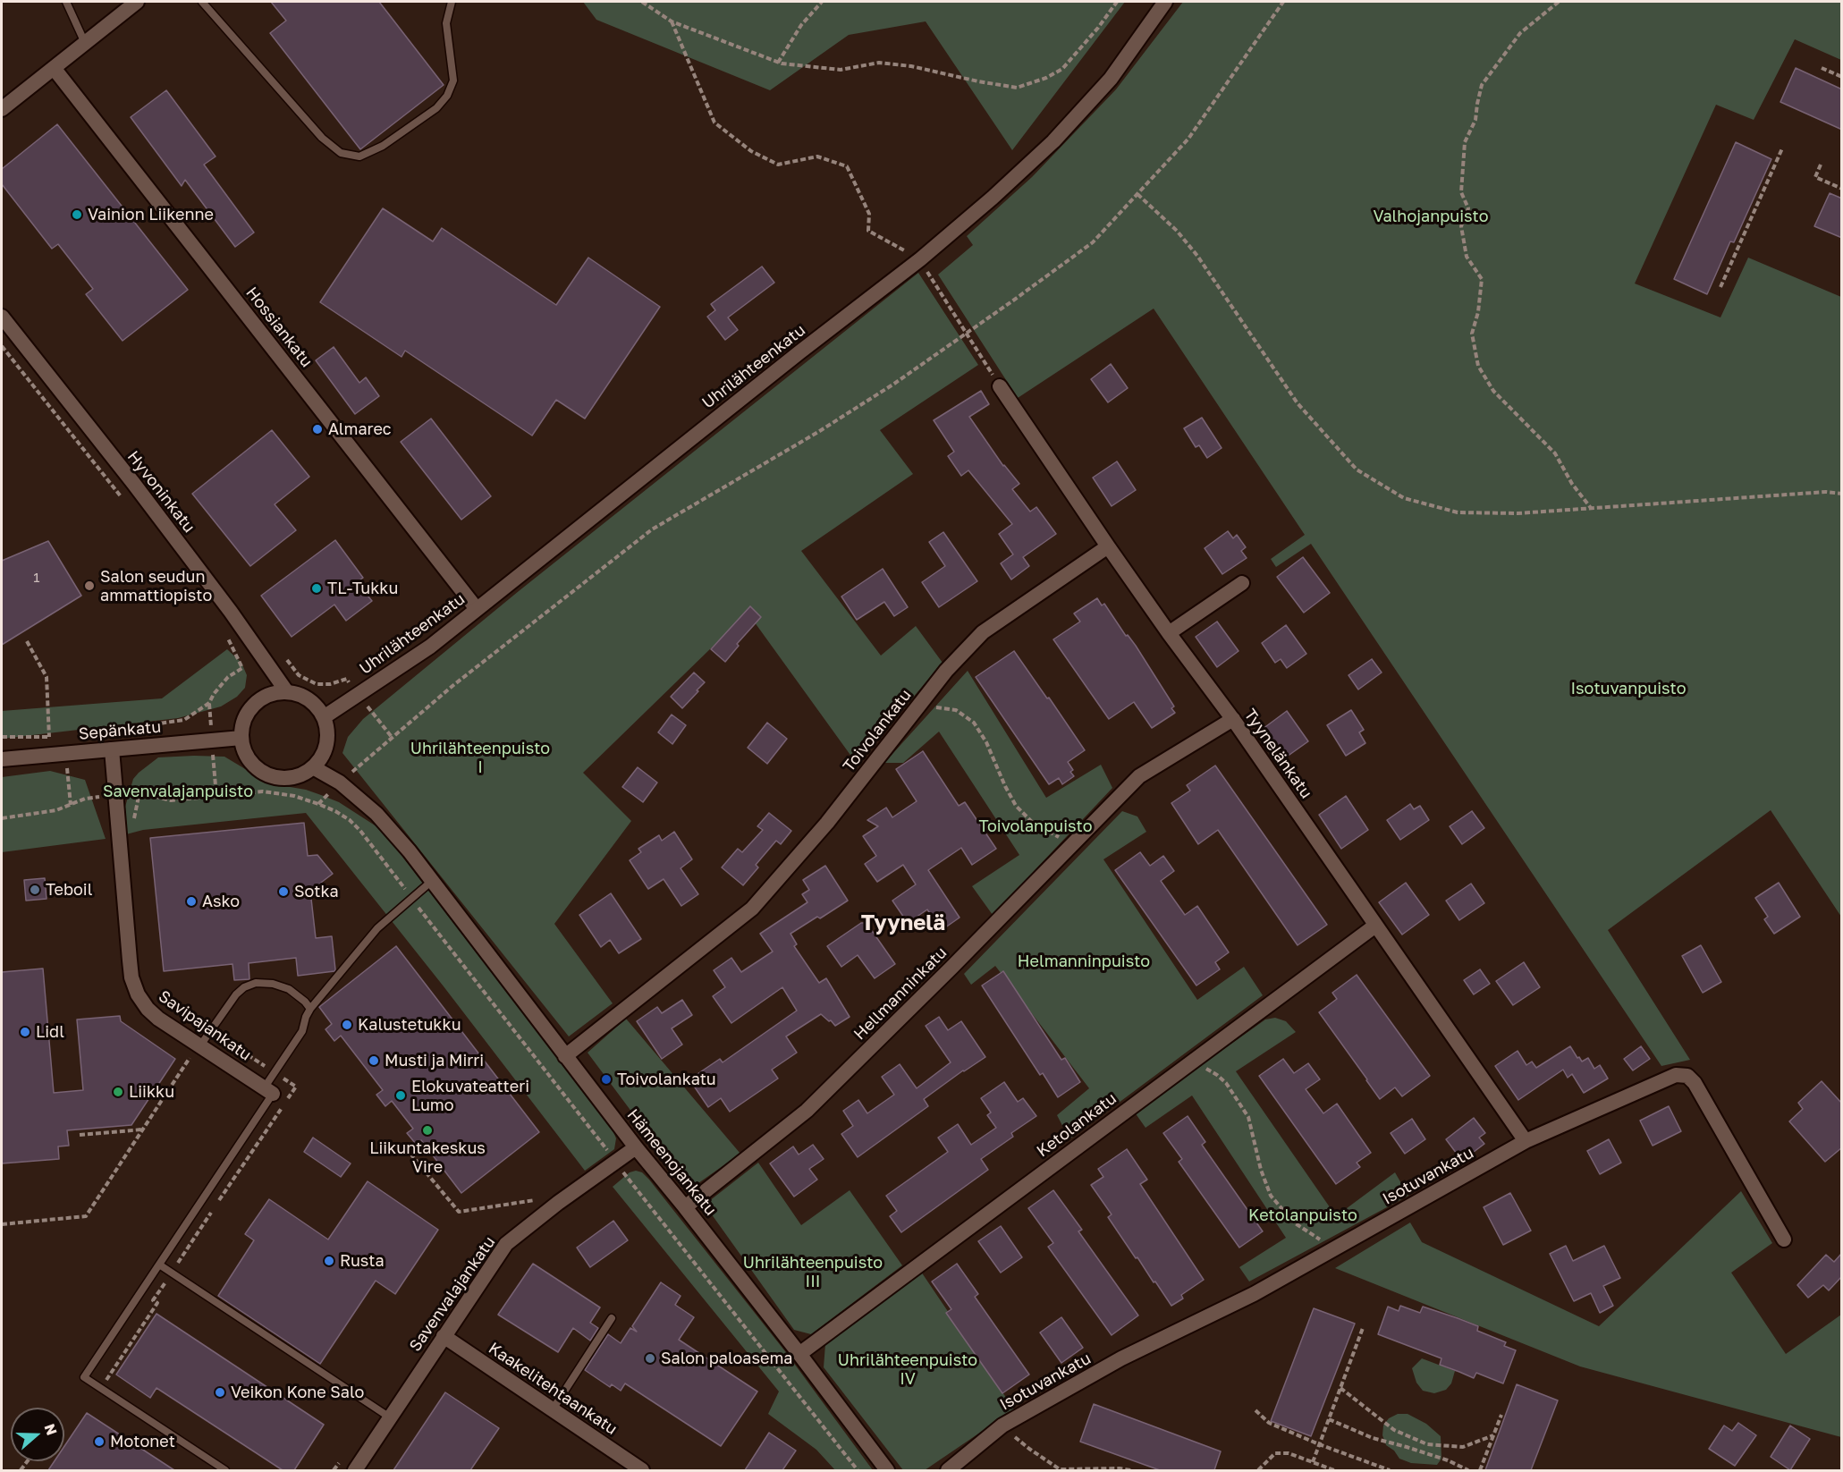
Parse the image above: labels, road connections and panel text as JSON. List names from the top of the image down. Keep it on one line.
{"streets":{"street":["Hossiankatu","Uhrilähteenkatu","Hyvoninkatu","Sepänkatu","Toivolankatu","Tyynelänkatu","Hellmanninkatu","Savipajankatu","Ketolankatu","Hämeenojankatu","Isotuvankatu","Savenvalajankatu","Kaakelitehtaankatu"]},"crossings":[["Hossiankatu","Uhrilähteenkatu"],["Uhrilähteenkatu","Hyvoninkatu"],["Uhrilähteenkatu","Sepänkatu"],["Uhrilähteenkatu","Hämeenojankatu"],["Hyvoninkatu","Sepänkatu"],["Hyvoninkatu","Hämeenojankatu"],["Sepänkatu","Savipajankatu"],["Sepänkatu","Hämeenojankatu"],["Toivolankatu","Tyynelänkatu"],["Toivolankatu","Hämeenojankatu"],["Tyynelänkatu","Hellmanninkatu"],["Tyynelänkatu","Ketolankatu"],["Tyynelänkatu","Isotuvankatu"],["Hellmanninkatu","Hämeenojankatu"],["Ketolankatu","Hämeenojankatu"],["Hämeenojankatu","Savenvalajankatu"],["Savenvalajankatu","Kaakelitehtaankatu"]],"districts":["Tyynelä"],"parks":["Valhojanpuisto","Isotuvanpuisto","Uhrilähteenpuisto I","Savenvalajanpuisto","Toivolanpuisto","Helmanninpuisto","Ketolanpuisto","Uhrilähteenpuisto III","Uhrilähteenpuisto IV"],"places":["Vainion Liikenne","Almarec","Salon seudun ammattiopisto","TL-Tukku","Teboil","Sotka","Asko","Kalustetukku","Lidl","Musti ja Mirri","Toivolankatu","Liikku","Elokuvateatteri Lumo","Liikuntakeskus Vire","Rusta","Salon paloasema","Veikon Kone Salo","Motonet"],"house_numbers":["1"],"north":"right"}
